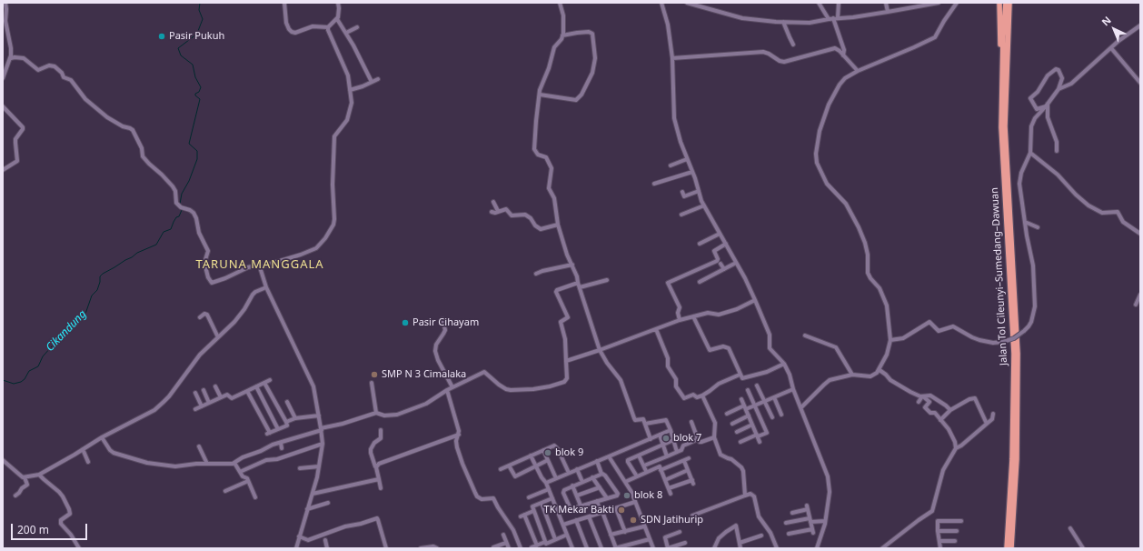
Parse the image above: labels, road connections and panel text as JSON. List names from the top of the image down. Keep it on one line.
{"streets":{"highway":["Jalan Tol Cileunyi–Sumedang–Dawuan"]},"districts":["TARUNA MANGGALA"],"water":["Cikandung"],"places":["Pasir Pukuh","Pasir Cihayam","SMP N 3 Cimalaka","blok 7","blok 9","blok 8","TK Mekar Bakti","SDN Jatihurip"],"scale_bar":"200 m","north":"top left"}
